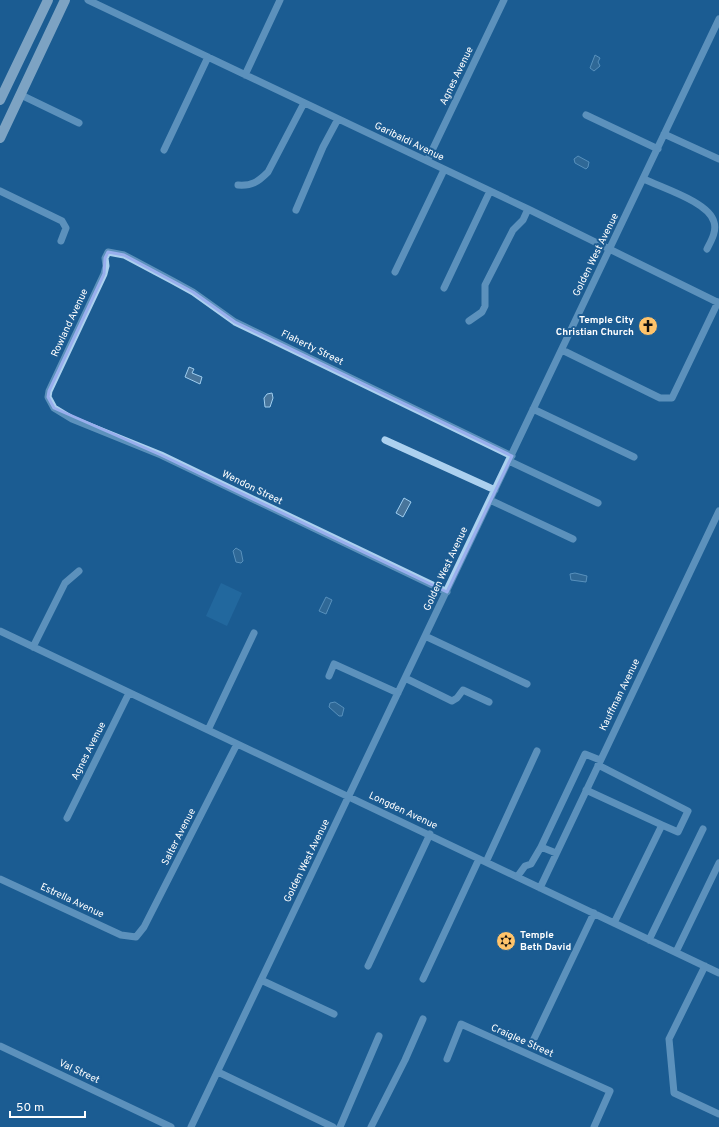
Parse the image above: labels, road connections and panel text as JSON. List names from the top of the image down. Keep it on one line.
{"streets":{"street":["Agnes Avenue","Garibaldi Avenue","Golden West Avenue","Rowland Avenue","Flaherty Street","Wendon Street","Kauffman Avenue","Longden Avenue","Salter Avenue","Estrella Avenue","Craiglee Street","Val Street"]},"crossings":[["Agnes Avenue","Garibaldi Avenue"],["Agnes Avenue","Longden Avenue"],["Garibaldi Avenue","Golden West Avenue"],["Golden West Avenue","Flaherty Street"],["Golden West Avenue","Wendon Street"],["Golden West Avenue","Longden Avenue"],["Rowland Avenue","Flaherty Street"],["Rowland Avenue","Wendon Street"],["Kauffman Avenue","Longden Avenue"],["Longden Avenue","Salter Avenue"],["Salter Avenue","Estrella Avenue"]],"places":{"church":["Temple City Christian Church"],"synagogue":["Temple Beth David"]},"scale_bar":"50 m"}
